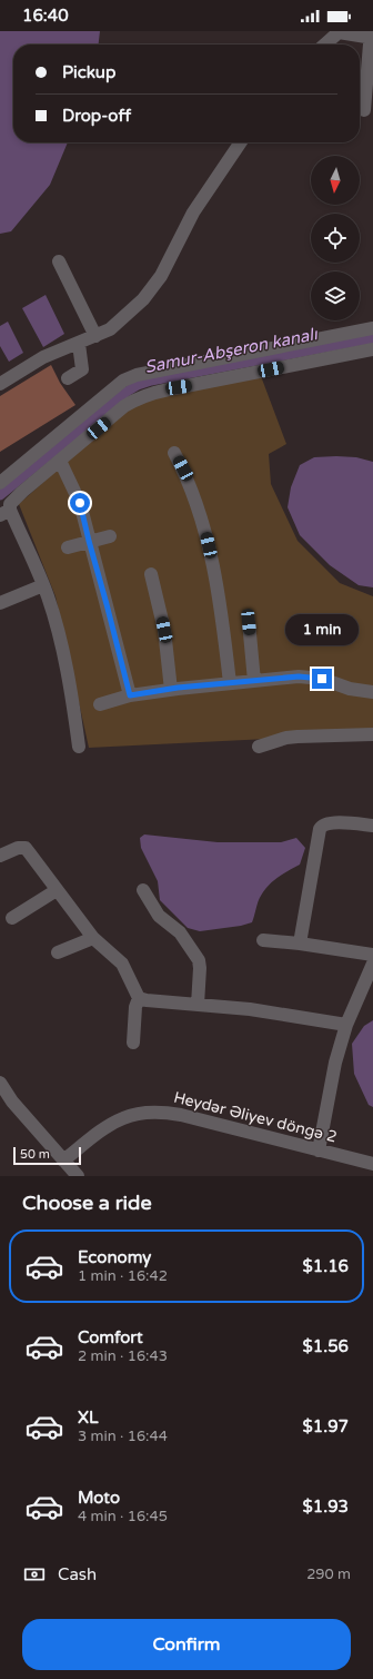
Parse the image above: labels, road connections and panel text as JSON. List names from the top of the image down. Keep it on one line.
{"streets":{"street":["Heydər Əliyev döngə 2"]},"water":["Samur-Abşeron kanalı"],"scale_bar":"50 m","north":"bottom","page":{"status":"16:40","banner":["Pickup","Drop-off"],"bubble":"1 min","scale":"50 m","heading":"Choose a ride","list":[{"name":"Economy","note":"1 min · 16:42","value":"$1.16"},{"name":"Comfort","note":"2 min · 16:43","value":"$1.56"},{"name":"XL","note":"3 min · 16:44","value":"$1.97"},{"name":"Moto","note":"4 min · 16:45","value":"$1.93"}],"pay":["Cash","290 m"],"buttons":"Confirm"}}
